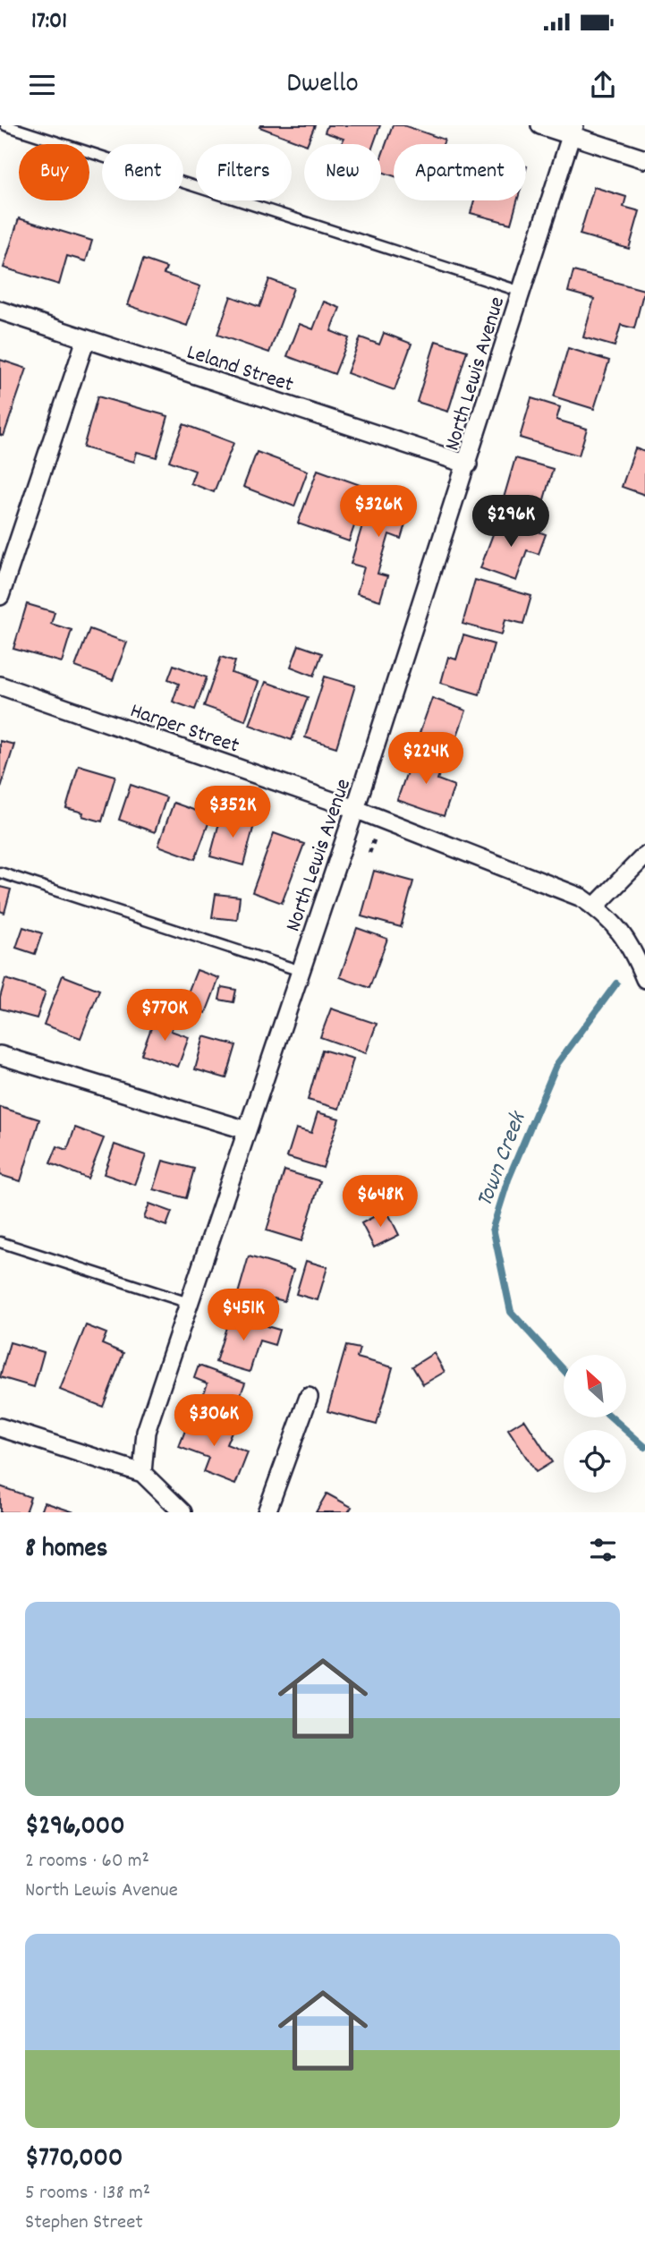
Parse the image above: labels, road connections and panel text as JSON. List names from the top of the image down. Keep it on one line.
{"streets":{"street":["Leland Street","North Lewis Avenue","Harper Street"]},"crossings":[["Leland Street","North Lewis Avenue"],["North Lewis Avenue","Harper Street"]],"water":["Town Creek"],"north":"top left","page":{"status":"17:01","header":"Dwello","chip":["Buy","Rent","Filters","New","Apartment"],"price":["$326K","$296K","$224K","$352K","$770K","$648K","$451K","$306K"],"heading":"8 homes","list":[{"name":"$296,000","note":"2 rooms · 60 m² · North Lewis Avenue"},{"name":"$770,000","note":"5 rooms · 138 m² · Stephen Street"}]}}
